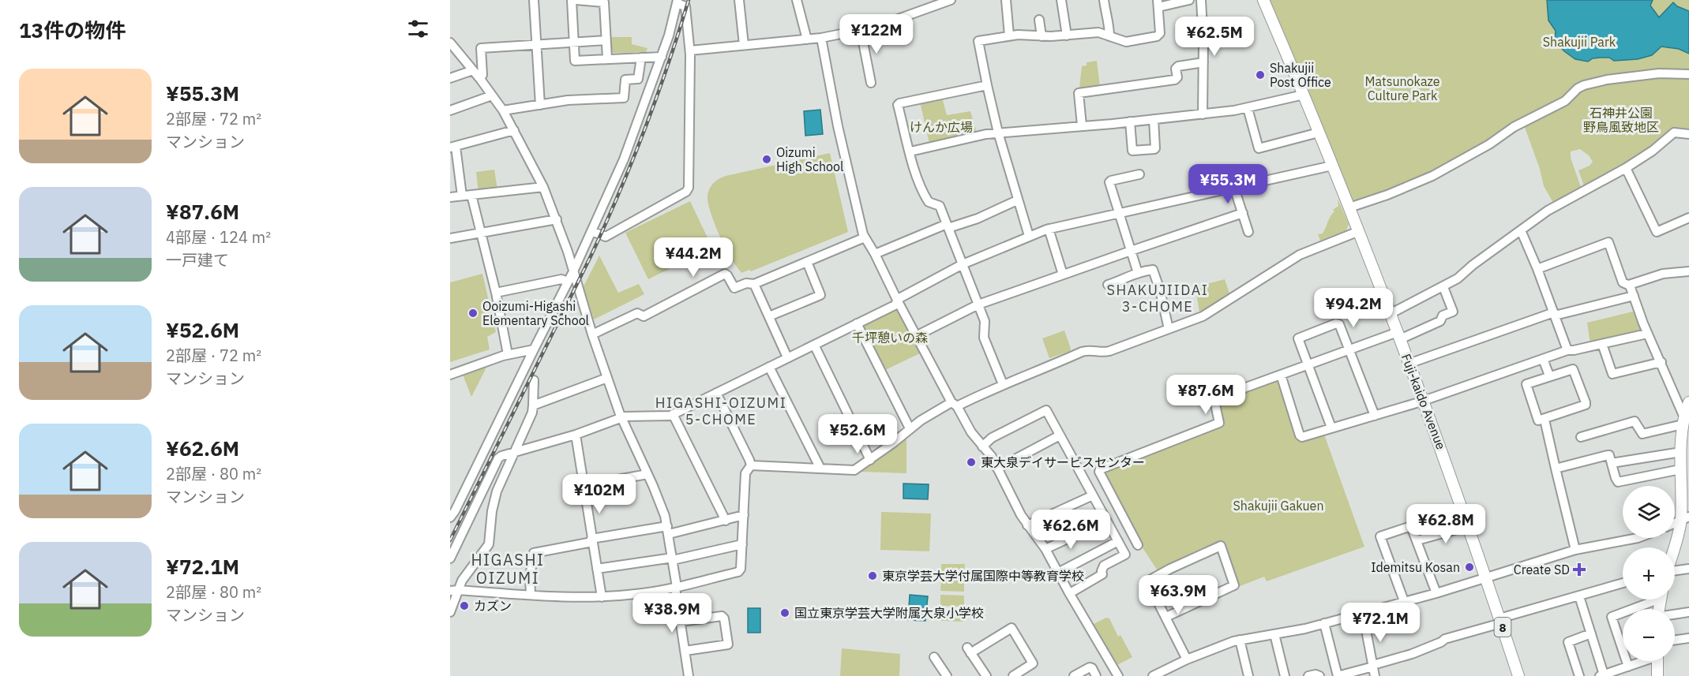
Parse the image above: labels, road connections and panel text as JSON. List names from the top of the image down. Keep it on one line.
{"streets":{"main road":["Fuji-kaido Avenue","8"]},"districts":["SHAKUJIIDAI 3-CHOME","HIGASHI-OIZUMI 5-CHOME","HIGASHI OIZUMI"],"parks":["Shakujii Park","Matsunokaze Culture Park","石神井公園 野鳥風致地区","けんか広場","千坪憩いの森","Shakujii Gakuen"],"places":{"other":["Shakujii Post Office","Oizumi High School","Ooizumi-Higashi Elementary School","東大泉デイサービスセンター","Idemitsu Kosan","東京学芸大学付属国際中等教育学校","カズン","国立東京学芸大学附属大泉小学校"],"health":["Create SD"]},"page":{"heading":"13件の物件","price":["¥122M","¥62.5M","¥55.3M","¥44.2M","¥94.2M","¥87.6M","¥52.6M","¥102M","¥62.8M","¥62.6M","¥63.9M","¥38.9M","¥72.1M"],"list":[{"name":"¥55.3M","note":"2部屋 · 72 m² · マンション"},{"name":"¥87.6M","note":"4部屋 · 124 m² · 一戸建て"},{"name":"¥52.6M","note":"2部屋 · 72 m² · マンション"},{"name":"¥62.6M","note":"2部屋 · 80 m² · マンション"},{"name":"¥72.1M","note":"2部屋 · 80 m² · マンション"}],"map_buttons":["+","−"]}}
